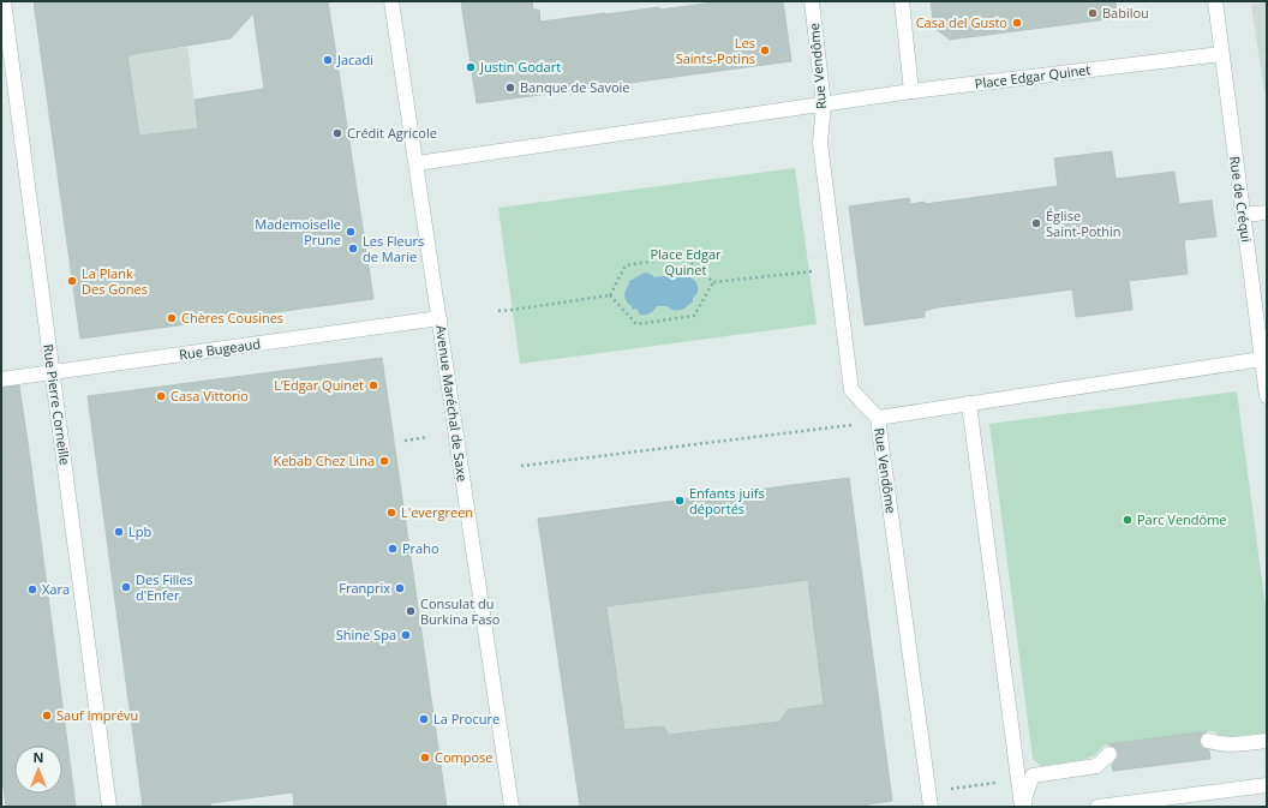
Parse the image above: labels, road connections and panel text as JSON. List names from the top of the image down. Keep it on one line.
{"streets":{"street":["Rue Vendôme","Place Edgar Quinet","Rue de Créqui","Rue Bugeaud","Avenue Maréchal de Saxe","Rue Pierre Corneille"]},"crossings":[["Rue Vendôme","Place Edgar Quinet"],["Place Edgar Quinet","Rue de Créqui"],["Place Edgar Quinet","Avenue Maréchal de Saxe"],["Rue Bugeaud","Avenue Maréchal de Saxe"],["Rue Bugeaud","Rue Pierre Corneille"]],"parks":["Place Edgar Quinet"],"places":["Babilou","Casa del Gusto","Les Saints-Potins","Jacadi","Justin Godart","Banque de Savoie","Crédit Agricole","Église Saint-Pothin","Mademoiselle Prune","Les Fleurs de Marie","La Plank Des Gones","Chères Cousines","L’Edgar Quinet","Casa Vittorio","Kebab Chez Lina","Enfants juifs déportés","L'evergreen","Parc Vendôme","Lpb","Praho","Des Filles d'Enfer","Franprix","Xara","Consulat du Burkina Faso","Shine Spa","Sauf Imprévu","La Procure","Compose"],"north":"top"}
